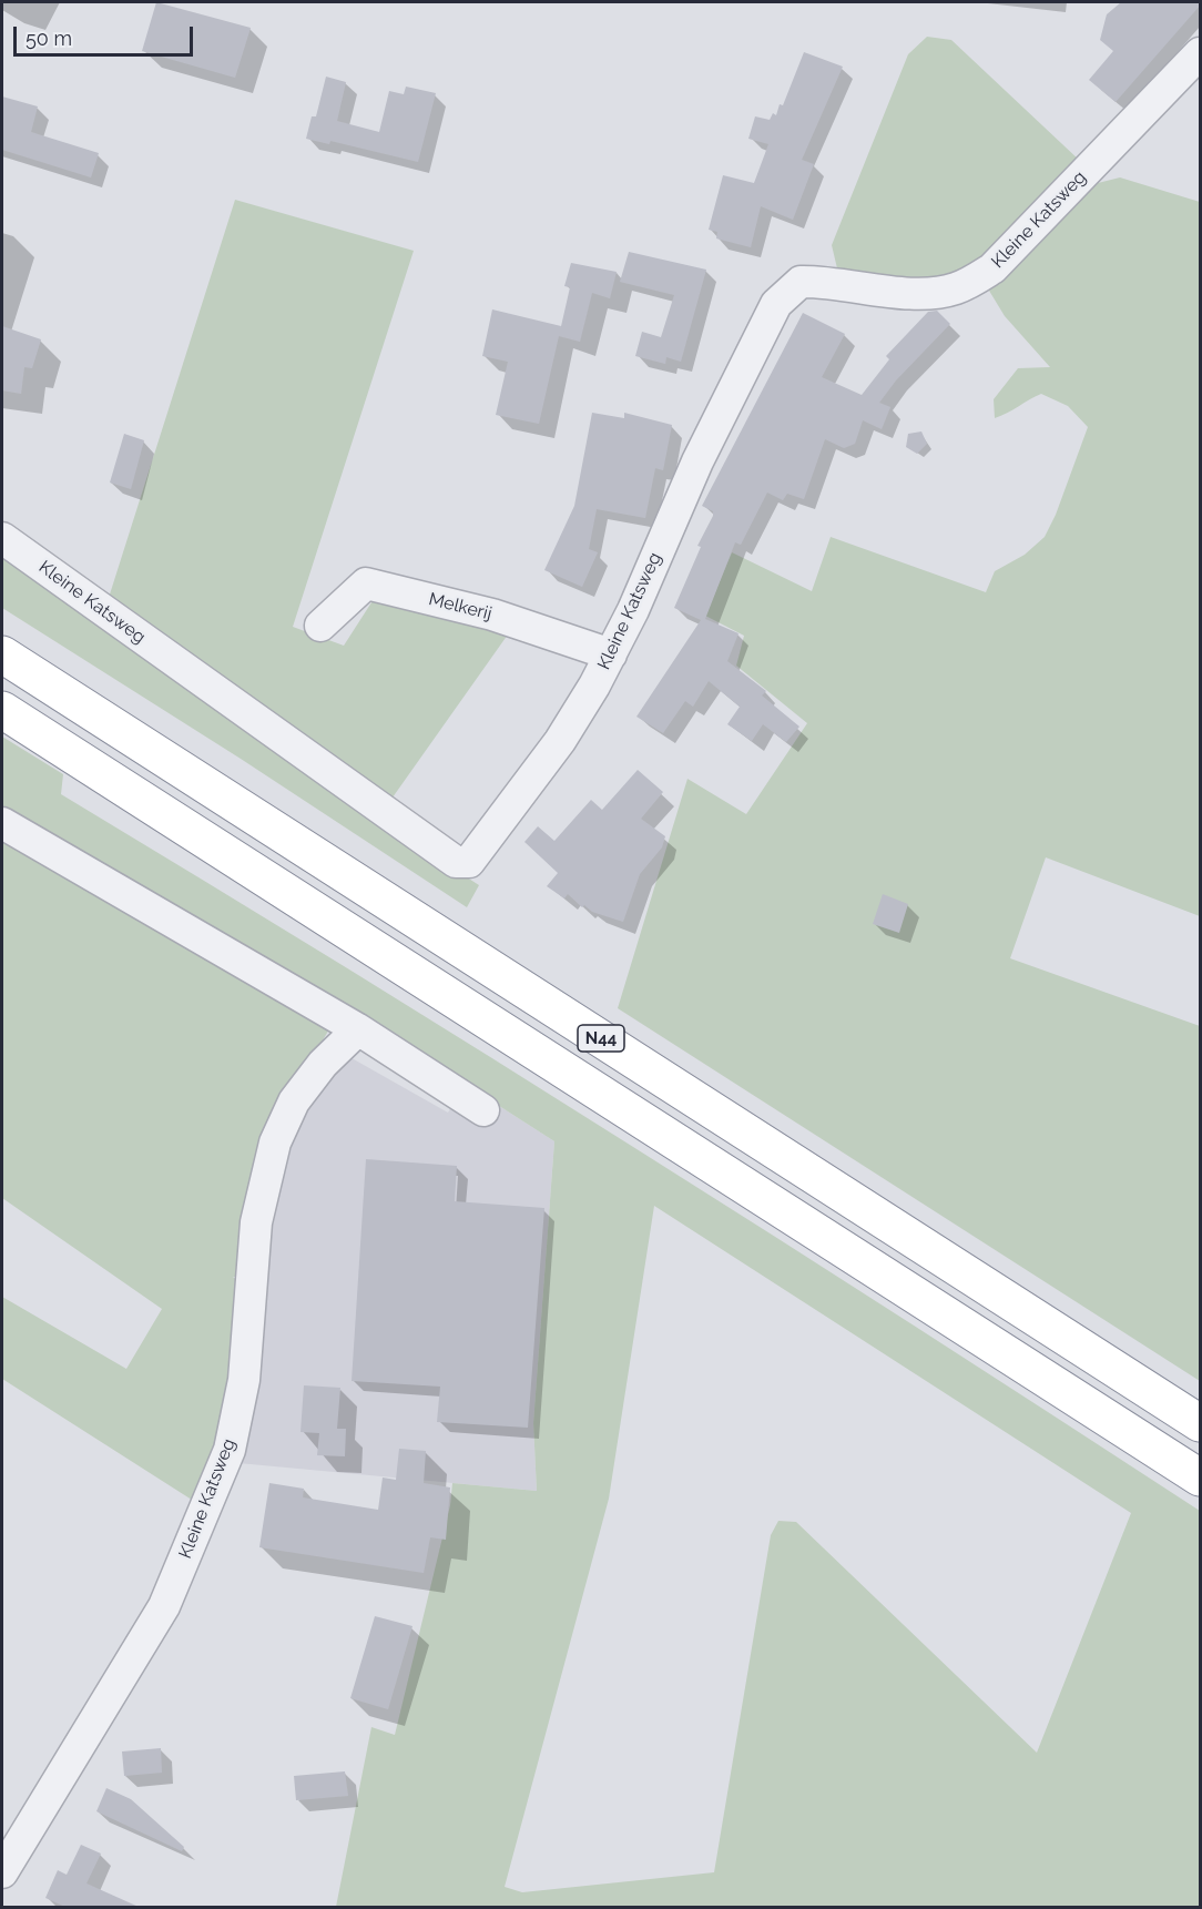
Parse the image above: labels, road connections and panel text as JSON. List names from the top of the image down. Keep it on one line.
{"streets":{"highway":["N44"],"street":["Kleine Katsweg","Melkerij"]},"crossings":[["Kleine Katsweg","Melkerij"]],"scale_bar":"50 m"}
